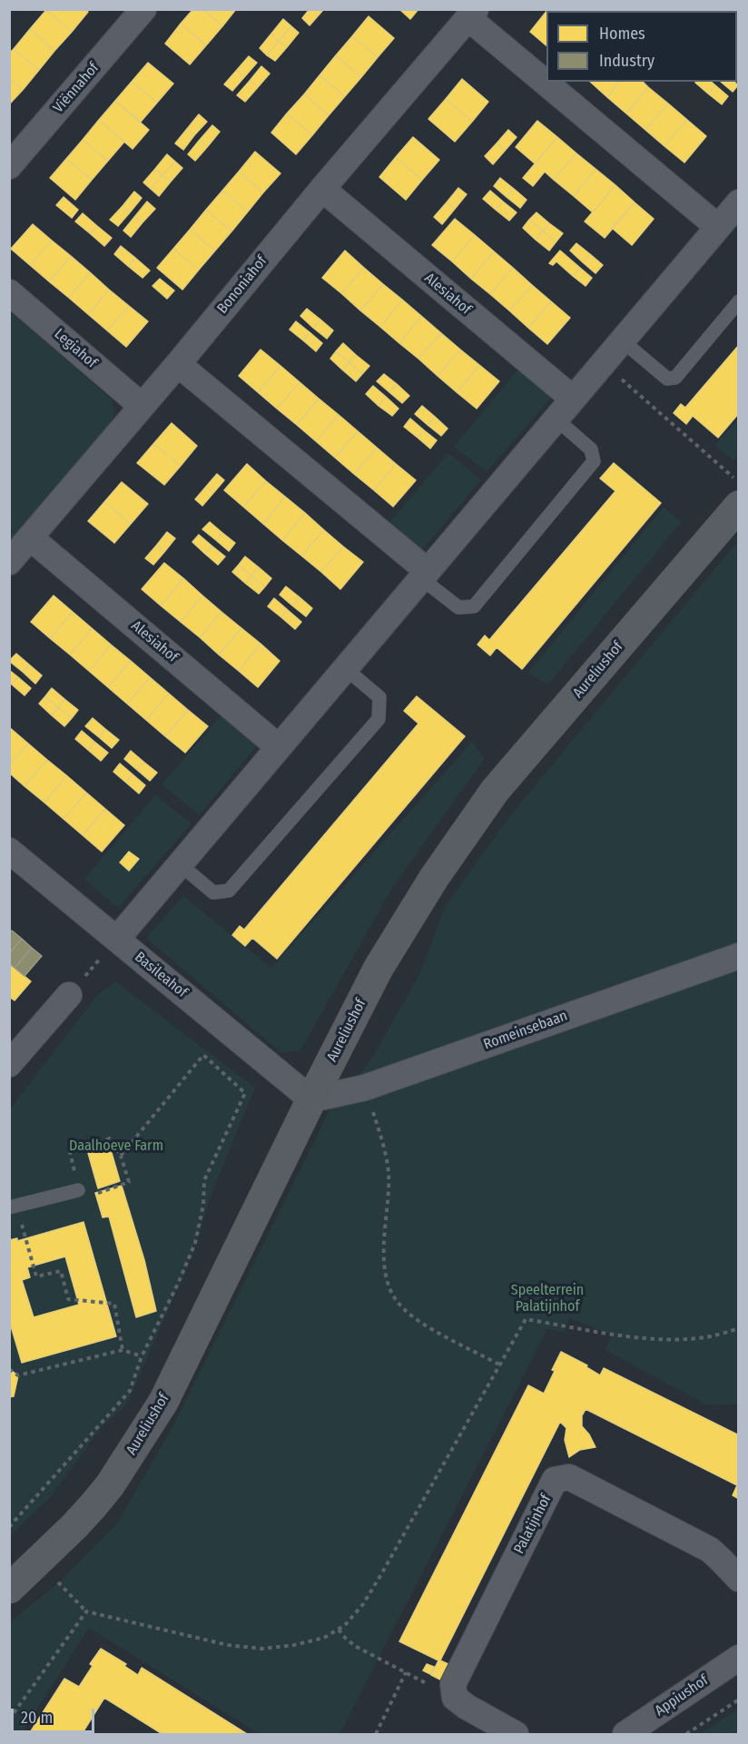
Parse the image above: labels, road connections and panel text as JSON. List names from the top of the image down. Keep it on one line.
{"streets":{"street":["Viënnahof","Bononiahof","Alesiahof","Legiahof","Aureliushof","Basileahof","Romeinsebaan","Palatijnhof","Appiushof"]},"crossings":[["Bononiahof","Alesiahof"],["Bononiahof","Legiahof"],["Aureliushof","Basileahof"],["Aureliushof","Romeinsebaan"],["Basileahof","Romeinsebaan"]],"parks":["Daalhoeve Farm","Speelterrein Palatijnhof"],"legend":["Homes","Industry"],"scale_bar":"20 m"}
